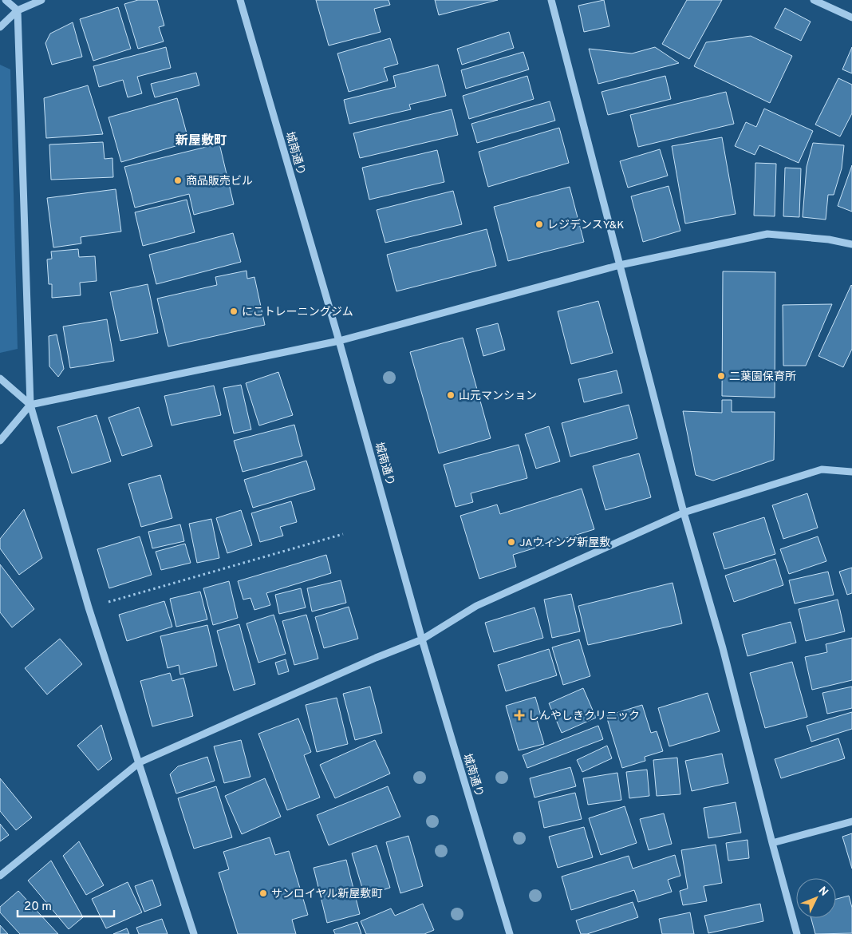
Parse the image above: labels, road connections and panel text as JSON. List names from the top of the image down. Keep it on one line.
{"streets":{"street":["城南通り"]},"districts":["新屋敷町"],"places":{"other":["商品販売ビル","レジデンスY&K","にこトレーニングジム","二葉園保育所","山元マンション","JAウィング新屋敷","サンロイヤル新屋敷町"],"health":["しんやしきクリニック"]},"scale_bar":"20 m","north":"top right"}
